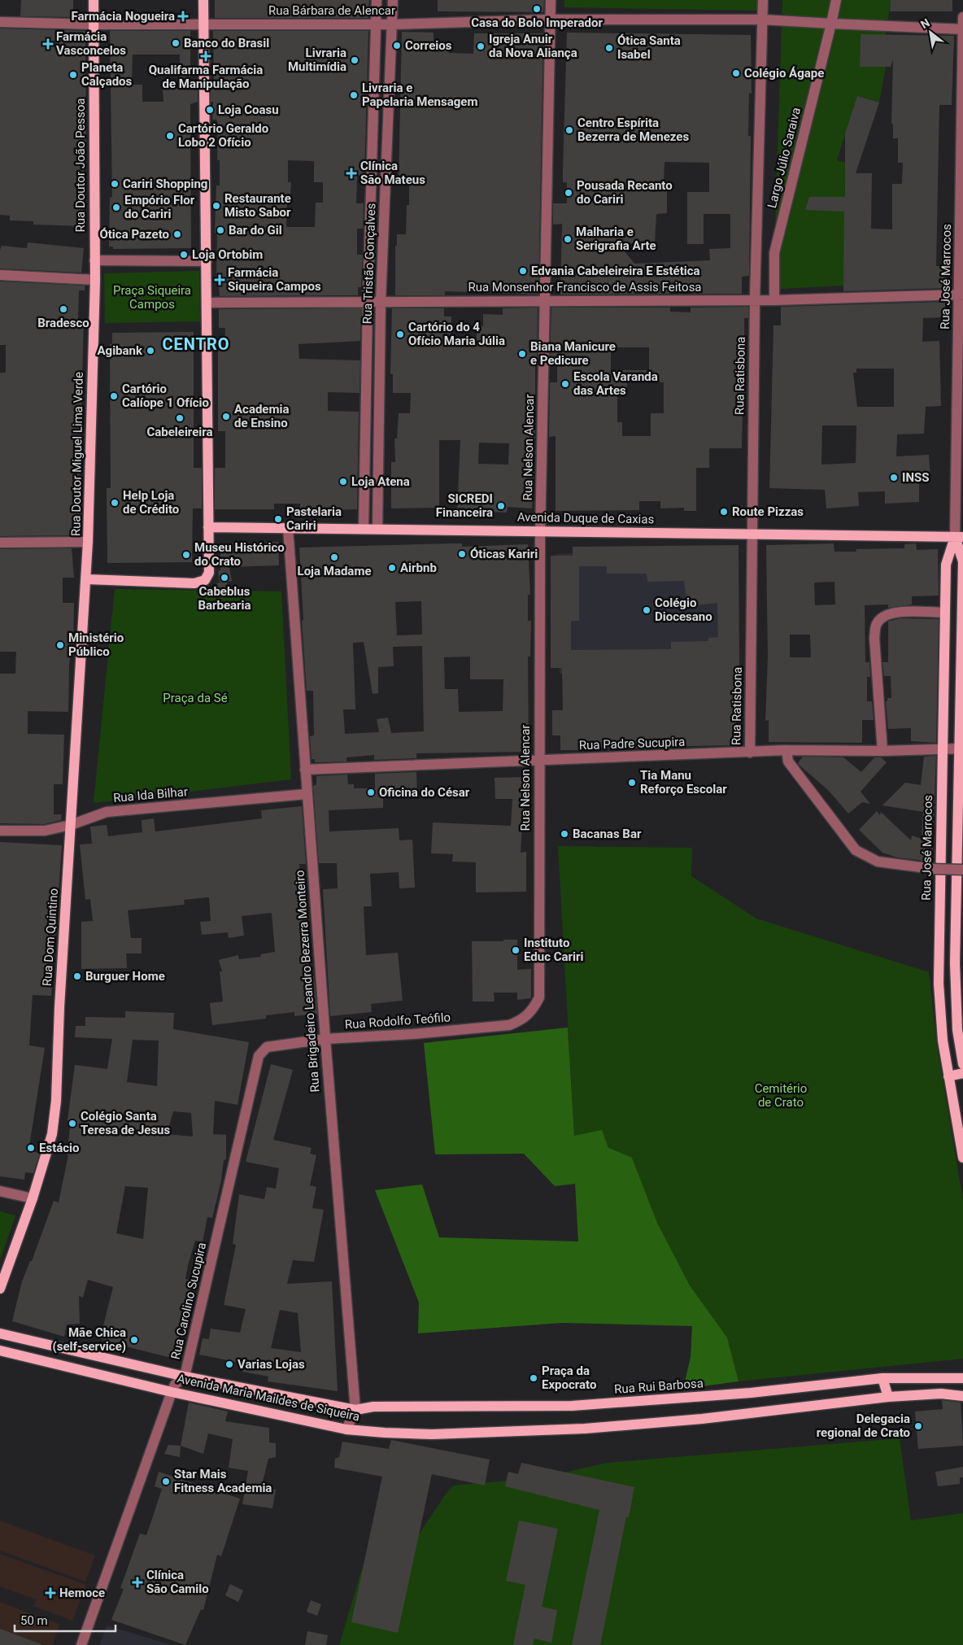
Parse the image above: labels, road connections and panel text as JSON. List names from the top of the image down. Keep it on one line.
{"streets":{"main road":["Rua Doutor João Pessoa","Rua José Marrocos","Rua Doutor Miguel Lima Verde","Avenida Duque de Caxias","Rua Dom Quintino","Rua Rui Barbosa","Avenida Maria Maildes de Siqueira"],"street":["Rua Bárbara de Alencar","Largo Júlio Saraiva","Rua Tristão Gonçalves","Rua Monsenhor Francisco de Assis Feitosa","Rua Ratisbona","Rua Nelson Alencar","Rua Padre Sucupira","Rua Ida Bilhar","Rua Brigadeiro Leandro Bezerra Monteiro","Rua Rodolfo Teófilo","Rua Carolino Sucupira"]},"crossings":[["Rua Bárbara de Alencar","Rua Doutor João Pessoa"],["Rua Bárbara de Alencar","Rua Tristão Gonçalves"],["Rua Bárbara de Alencar","Rua Ratisbona"],["Rua Bárbara de Alencar","Rua Nelson Alencar"],["Largo Júlio Saraiva","Rua Monsenhor Francisco de Assis Feitosa"],["Rua Doutor João Pessoa","Rua Doutor Miguel Lima Verde"],["Rua Tristão Gonçalves","Rua Monsenhor Francisco de Assis Feitosa"],["Rua Tristão Gonçalves","Avenida Duque de Caxias"],["Rua José Marrocos","Rua Monsenhor Francisco de Assis Feitosa"],["Rua José Marrocos","Avenida Duque de Caxias"],["Rua José Marrocos","Rua Padre Sucupira"],["Rua Monsenhor Francisco de Assis Feitosa","Rua Ratisbona"],["Rua Monsenhor Francisco de Assis Feitosa","Rua Nelson Alencar"],["Rua Ratisbona","Avenida Duque de Caxias"],["Rua Ratisbona","Rua Padre Sucupira"],["Rua Nelson Alencar","Avenida Duque de Caxias"],["Rua Nelson Alencar","Rua Padre Sucupira"],["Rua Nelson Alencar","Rua Rodolfo Teófilo"],["Rua Doutor Miguel Lima Verde","Rua Dom Quintino"],["Avenida Duque de Caxias","Rua Brigadeiro Leandro Bezerra Monteiro"],["Rua Padre Sucupira","Rua Brigadeiro Leandro Bezerra Monteiro"],["Rua Ida Bilhar","Rua Dom Quintino"],["Rua Ida Bilhar","Rua Brigadeiro Leandro Bezerra Monteiro"],["Rua Brigadeiro Leandro Bezerra Monteiro","Rua Rodolfo Teófilo"],["Rua Brigadeiro Leandro Bezerra Monteiro","Rua Rui Barbosa"],["Rua Brigadeiro Leandro Bezerra Monteiro","Avenida Maria Maildes de Siqueira"],["Rua Rodolfo Teófilo","Rua Carolino Sucupira"],["Rua Carolino Sucupira","Avenida Maria Maildes de Siqueira"],["Rua Rui Barbosa","Avenida Maria Maildes de Siqueira"]],"districts":["CENTRO"],"parks":["Praça Siqueira Campos","Praça da Sé","Cemitério de Crato"],"places":{"other":["Casa do Bolo Imperador","Banco do Brasil","Correios","Igreja Anuir da Nova Aliança","Ótica Santa Isabel","Livraria Multimídia","Colégio Ágape","Planeta Calçados","Livraria e Papelaria Mensagem","Loja Coasu","Centro Espírita Bezerra de Menezes","Cartório Geraldo Lobo 2 Ofício","Cariri Shopping","Pousada Recanto do Cariri","Restaurante Misto Sabor","Empório Flor do Cariri","Bar do Gil","Ótica Pazeto","Malharia e Serigrafia Arte","Loja Ortobim","Edvania Cabeleireira E Estética","Bradesco","Cartório do 4 Ofício Maria Júlia","Agibank","Biana Manicure e Pedicure","Escola Varanda das Artes","Cartório Calíope 1 Ofício","Academia de Ensino","Cabeleireira","INSS","Loja Atena","Help Loja de Crédito","SICREDI Financeira","Route Pizzas","Pastelaria Cariri","Óticas Kariri","Museu Histórico do Crato","Loja Madame","Airbnb","Cabeblus Barbearia","Colégio Diocesano","Ministério Público","Tia Manu Reforço Escolar","Oficina do César","Bacanas Bar","Instituto Educ Cariri","Burguer Home","Colégio Santa Teresa de Jesus","Estácio","Mãe Chica (self-service)","Varias Lojas","Praça da Expocrato","Delegacia regional de Crato","Star Mais Fitness Academia"],"health":["Farmácia Nogueira","Farmácia Vasconcelos","Qualifarma Farmácia de Manipulação","Clínica São Mateus","Farmácia Siqueira Campos","Clínica São Camilo","Hemoce"]},"scale_bar":"50 m","north":"top left"}
